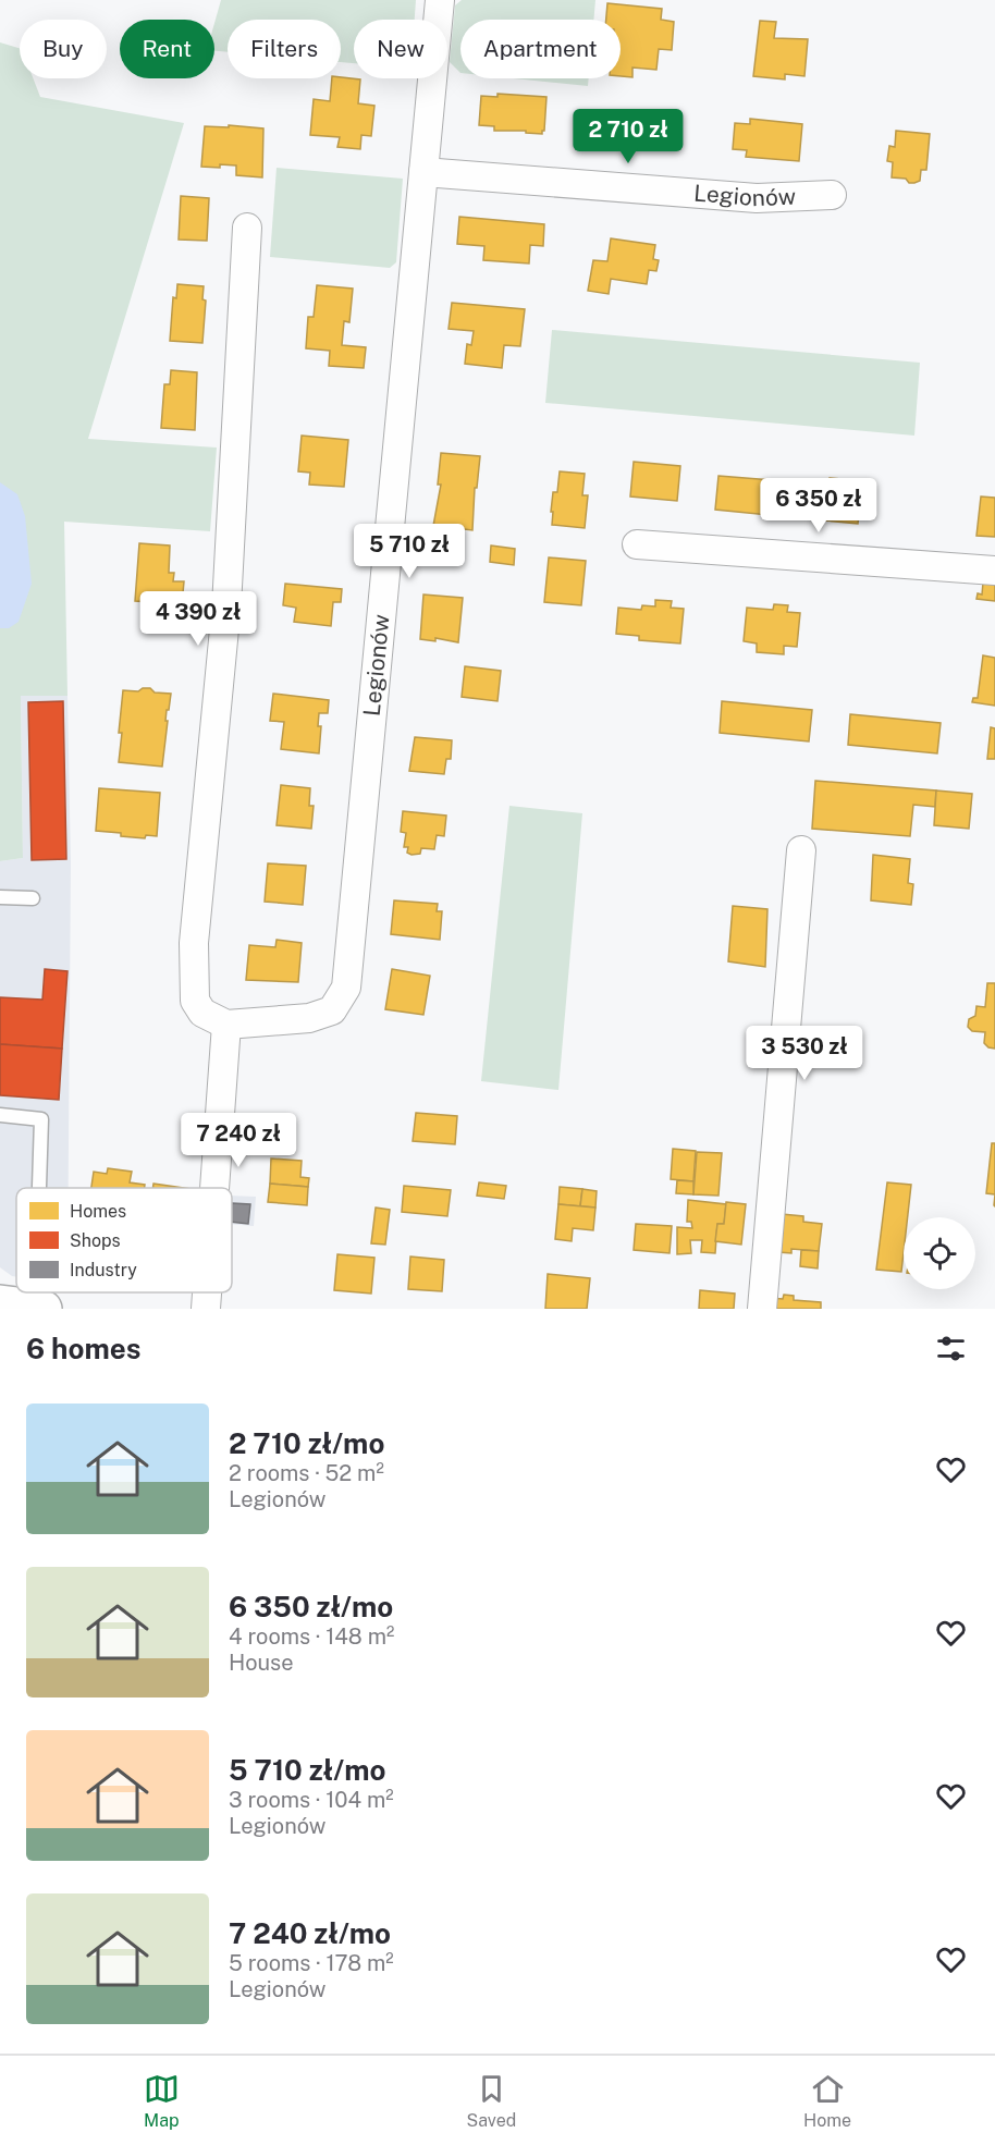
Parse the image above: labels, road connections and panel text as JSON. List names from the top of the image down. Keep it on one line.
{"streets":{"street":["Legionów"]},"legend":["Homes","Shops","Industry"],"page":{"chip":["Buy","Rent","Filters","New","Apartment"],"price":["2 710 zł","6 350 zł","5 710 zł","4 390 zł","3 530 zł","7 240 zł"],"heading":"6 homes","list":[{"name":"2 710 zł/mo","note":"2 rooms · 52 m² · Legionów"},{"name":"6 350 zł/mo","note":"4 rooms · 148 m² · House"},{"name":"5 710 zł/mo","note":"3 rooms · 104 m² · Legionów"},{"name":"7 240 zł/mo","note":"5 rooms · 178 m² · Legionów"}],"tabs":["Map","Saved","Home"]}}
